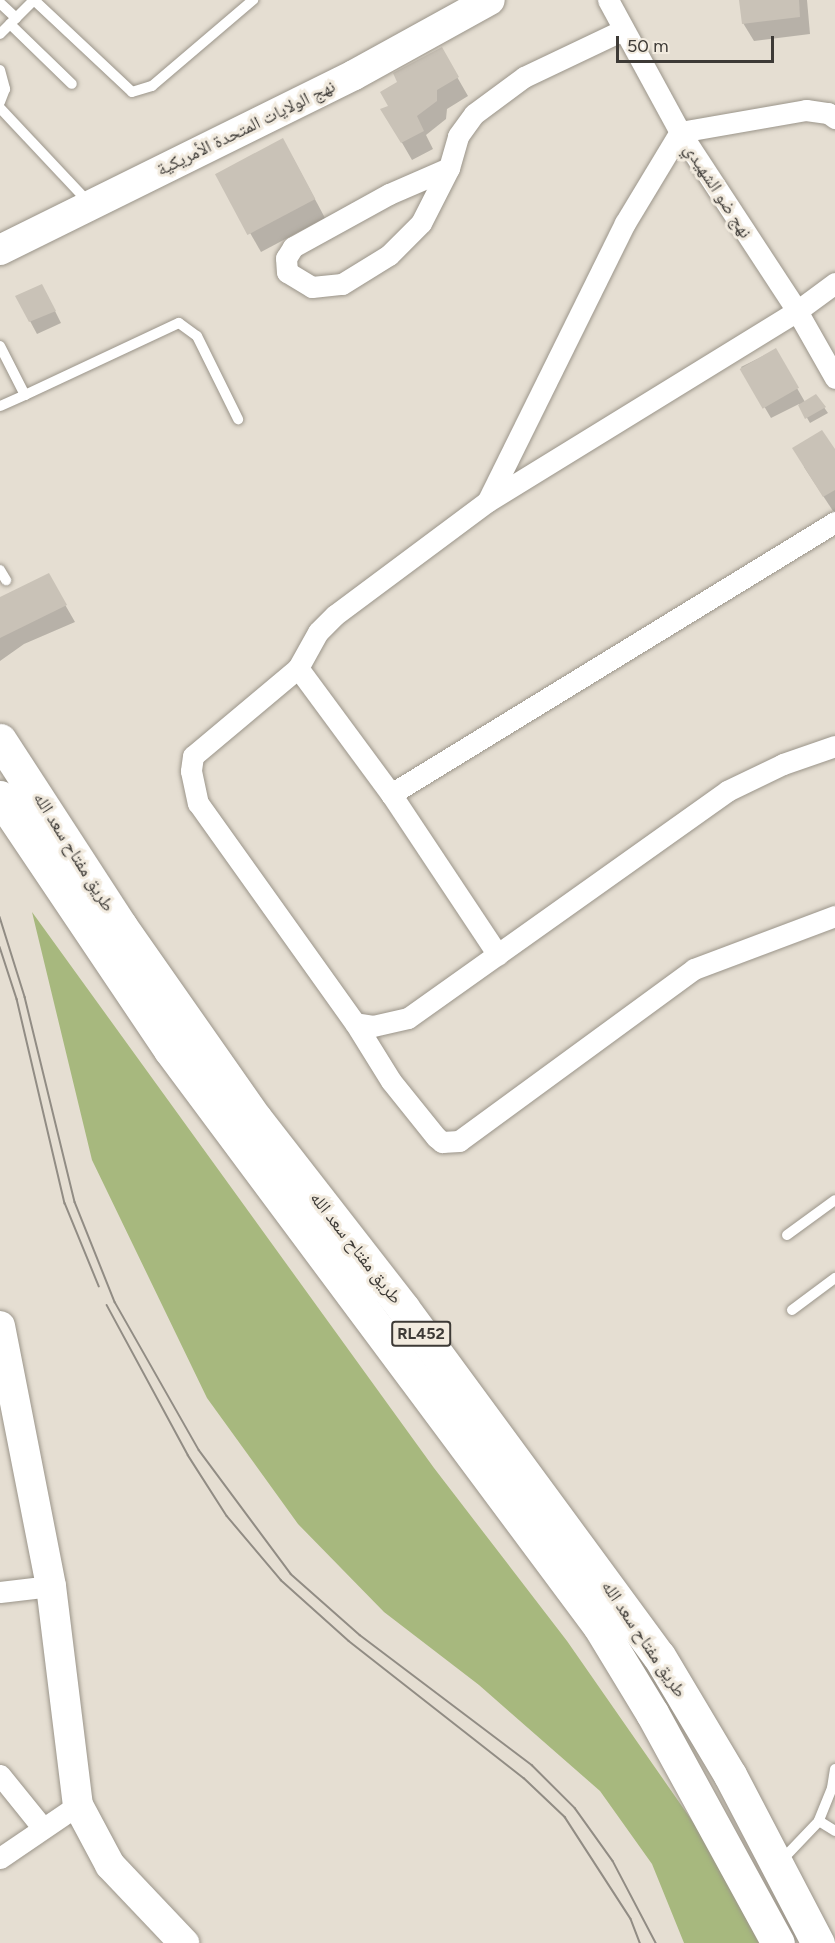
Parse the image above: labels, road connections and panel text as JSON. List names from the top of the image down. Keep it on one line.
{"streets":{"highway":["طريق مفتاح سعد الله","RL452"],"street":["نهج الولايات المتحدة الأمريكية","نهج ضو الشهيدي"]},"scale_bar":"50 m"}
